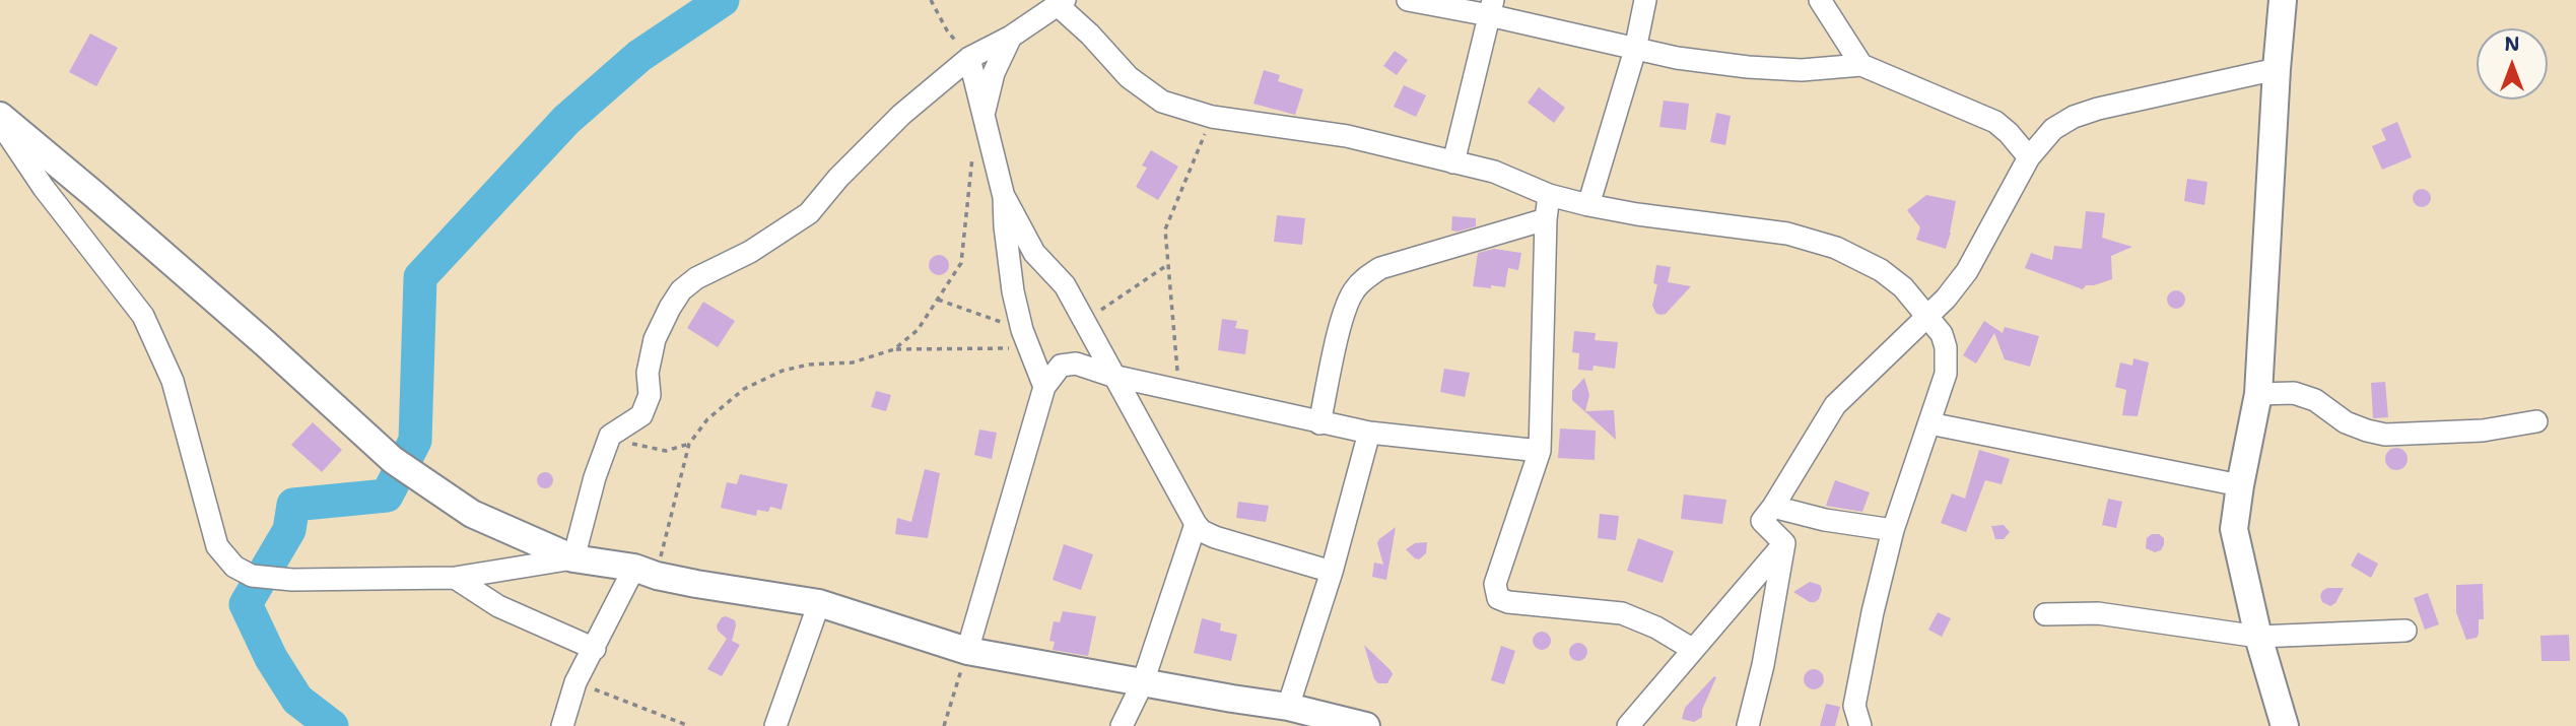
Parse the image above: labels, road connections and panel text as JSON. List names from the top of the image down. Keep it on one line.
{"north":"top"}
